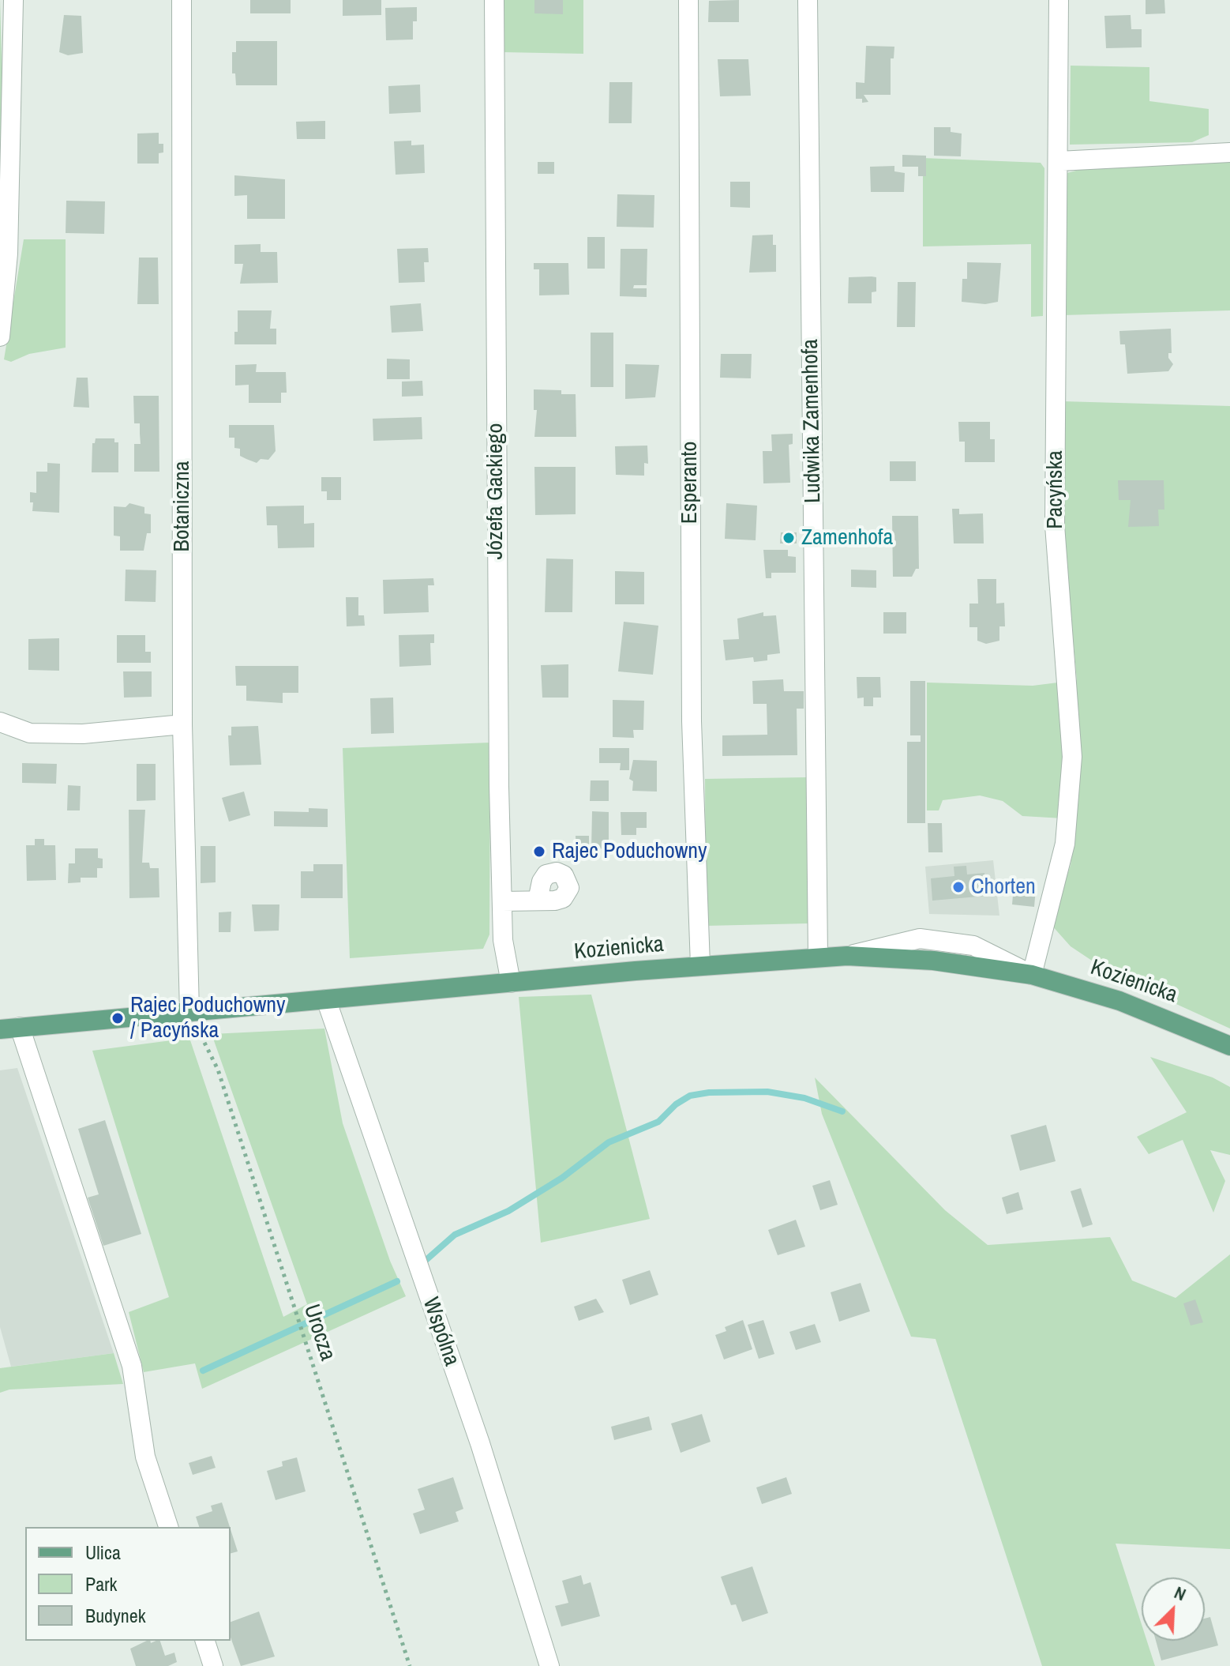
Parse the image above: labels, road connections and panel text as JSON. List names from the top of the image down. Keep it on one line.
{"streets":{"main road":["Kozienicka"],"street":["Ludwika Zamenhofa","Esperanto","Pacyńska","Józefa Gackiego","Botaniczna","Wspólna"],"path":["Urocza"]},"crossings":[["Ludwika Zamenhofa","Kozienicka"],["Esperanto","Kozienicka"],["Pacyńska","Kozienicka"],["Józefa Gackiego","Kozienicka"],["Botaniczna","Kozienicka"],["Botaniczna","Urocza"],["Kozienicka","Wspólna"],["Kozienicka","Urocza"]],"places":["Zamenhofa","Rajec Poduchowny","Chorten","Rajec Poduchowny / Pacyńska"],"legend":["Ulica","Park","Budynek"],"north":"top right"}
